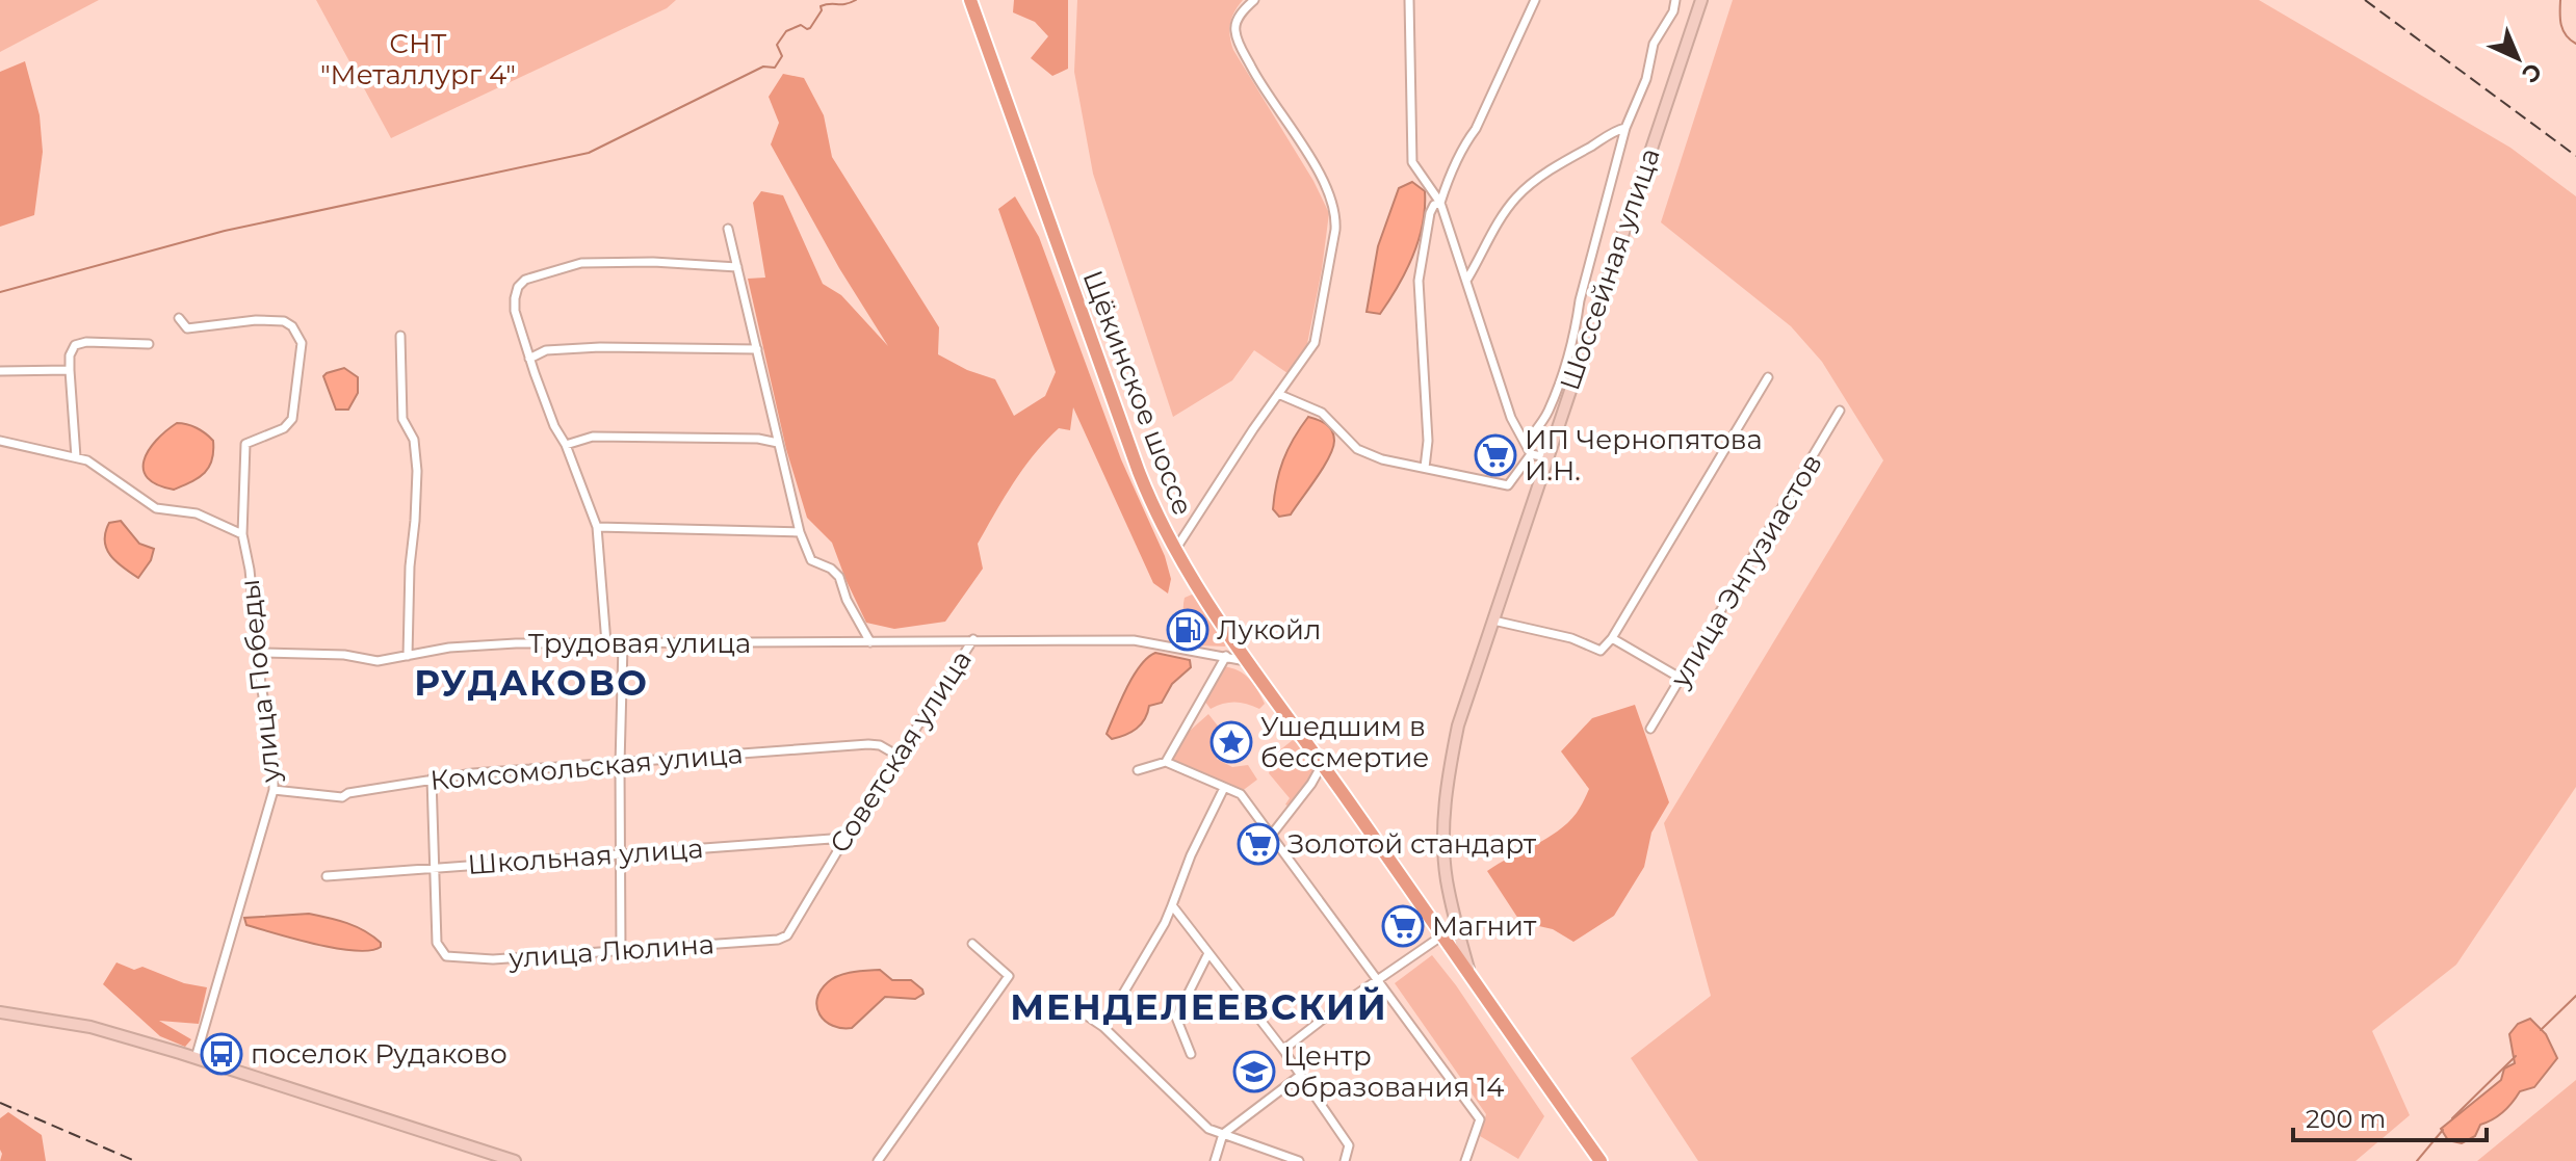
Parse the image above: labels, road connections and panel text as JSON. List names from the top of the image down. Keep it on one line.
{"streets":{"main road":["Шоссейная улица","Щёкинское шоссе"],"street":["улица Энтузиастов","Трудовая улица","улица Победы","Советская улица","Комсомольская улица","Школьная улица","улица Люлина"]},"crossings":[["Шоссейная улица","Щёкинское шоссе"],["Щёкинское шоссе","Советская улица"],["Трудовая улица","улица Победы"],["Трудовая улица","Советская улица"],["улица Победы","Комсомольская улица"],["Советская улица","Комсомольская улица"],["Советская улица","Школьная улица"],["Советская улица","улица Люлина"],["Школьная улица","улица Люлина"]],"districts":["РУДАКОВО","МЕНДЕЛЕЕВСКИЙ"],"parks":["СНТ \"Металлург 4\""],"places":{"supermarket":["ИП Чернопятова И.Н.","Золотой стандарт","Магнит"],"fuel station":["Лукойл"],"place":["Ушедшим в бессмертие"],"bus stop":["поселок Рудаково"],"school or university":["Центр образования 14"]},"scale_bar":"200 m","north":"bottom right"}
